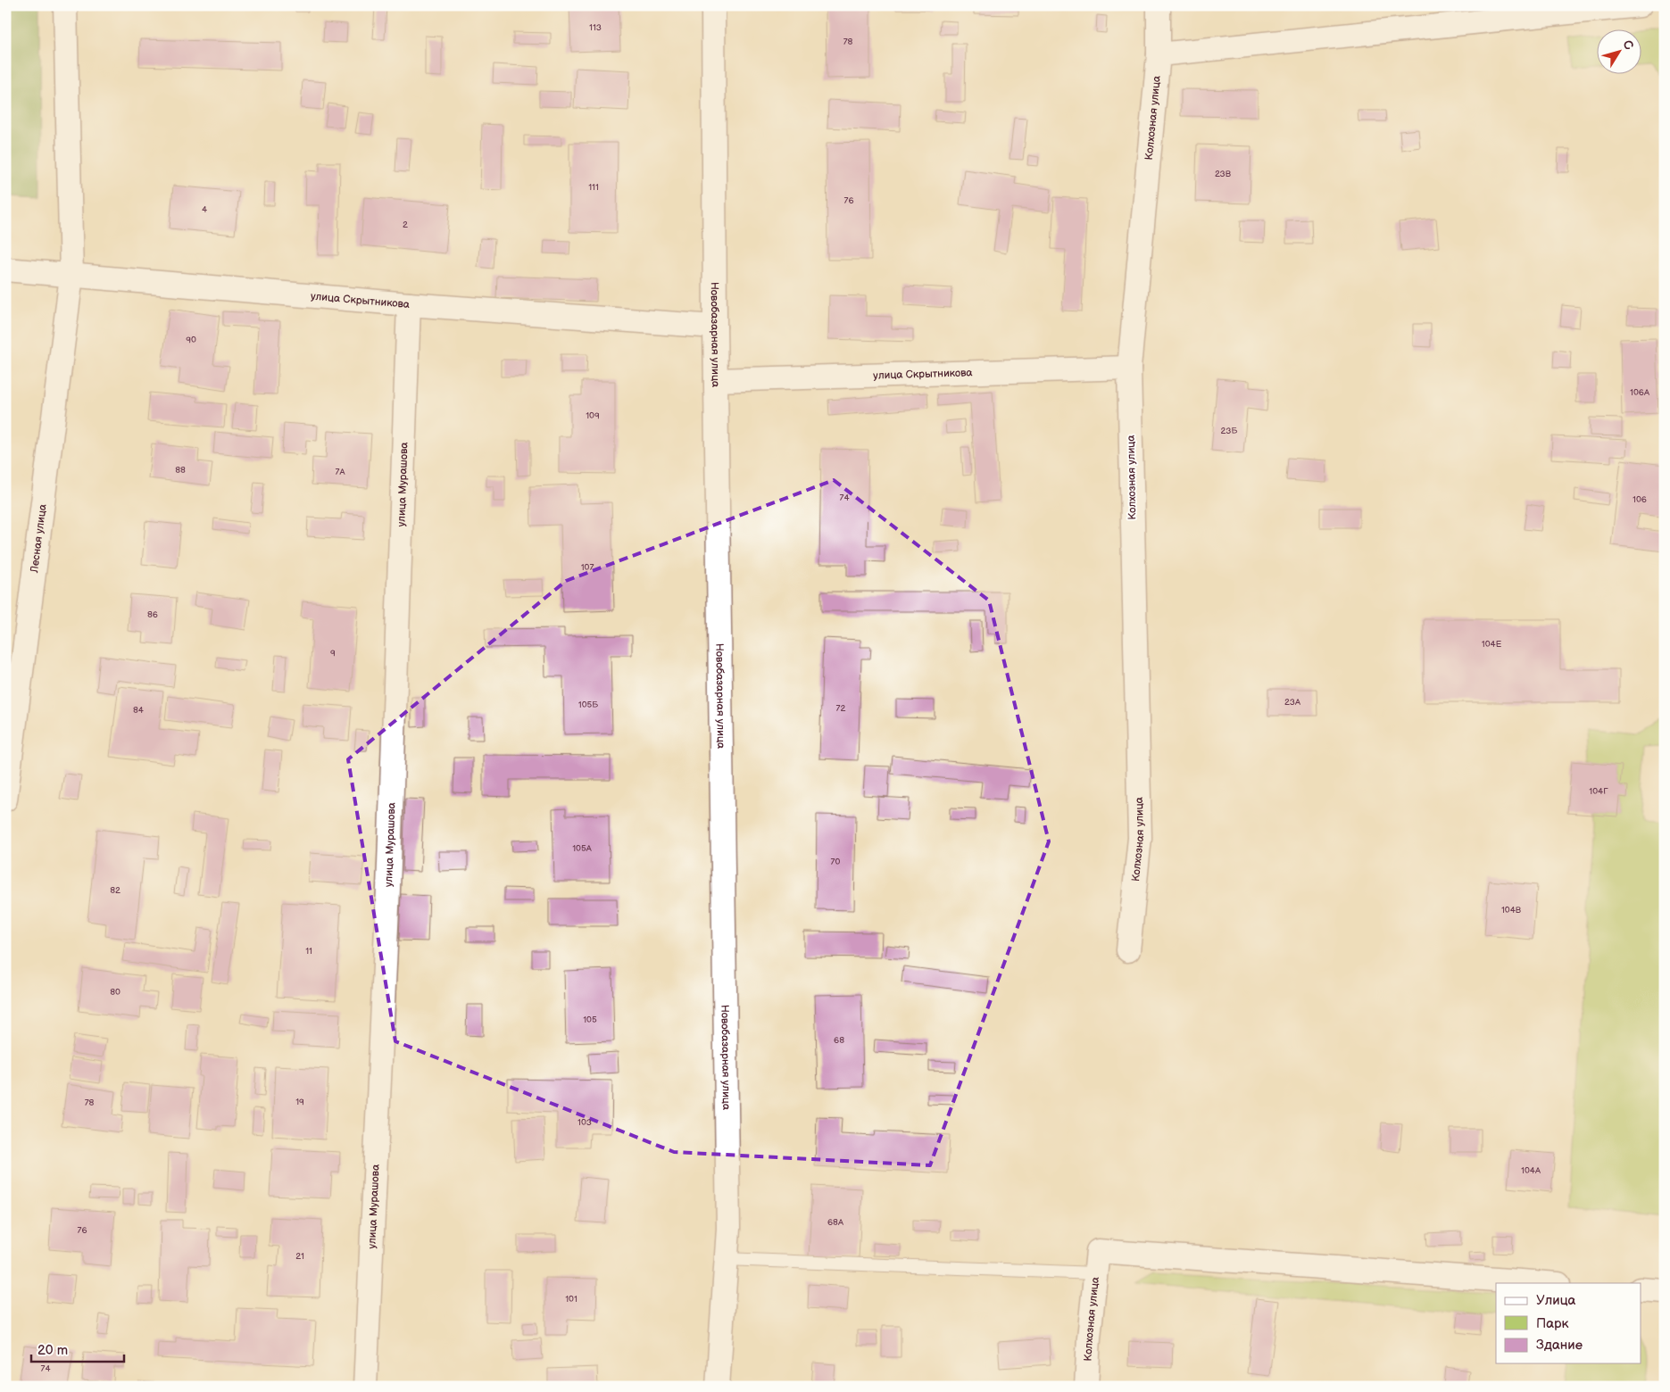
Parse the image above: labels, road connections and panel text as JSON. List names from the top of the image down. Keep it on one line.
{"streets":{"street":["Колхозная улица","улица Скрытникова","Новобазарная улица","улица Мурашова","Лесная улица"]},"crossings":[["Колхозная улица","улица Скрытникова"],["улица Скрытникова","Новобазарная улица"],["улица Скрытникова","улица Мурашова"],["улица Скрытникова","Лесная улица"]],"house_numbers":["113","78","23В","111","76","4","2","90","106А","109","23Б","88","7А","74","106","107","86","104Е","9","23А","105Б","72","84","104Г","105А","70","82","104В","11","80","105","68","19","78","103","104А","68А","76","21","101","74"],"legend":["Улица","Парк","Здание"],"scale_bar":"20 m","north":"top right"}
